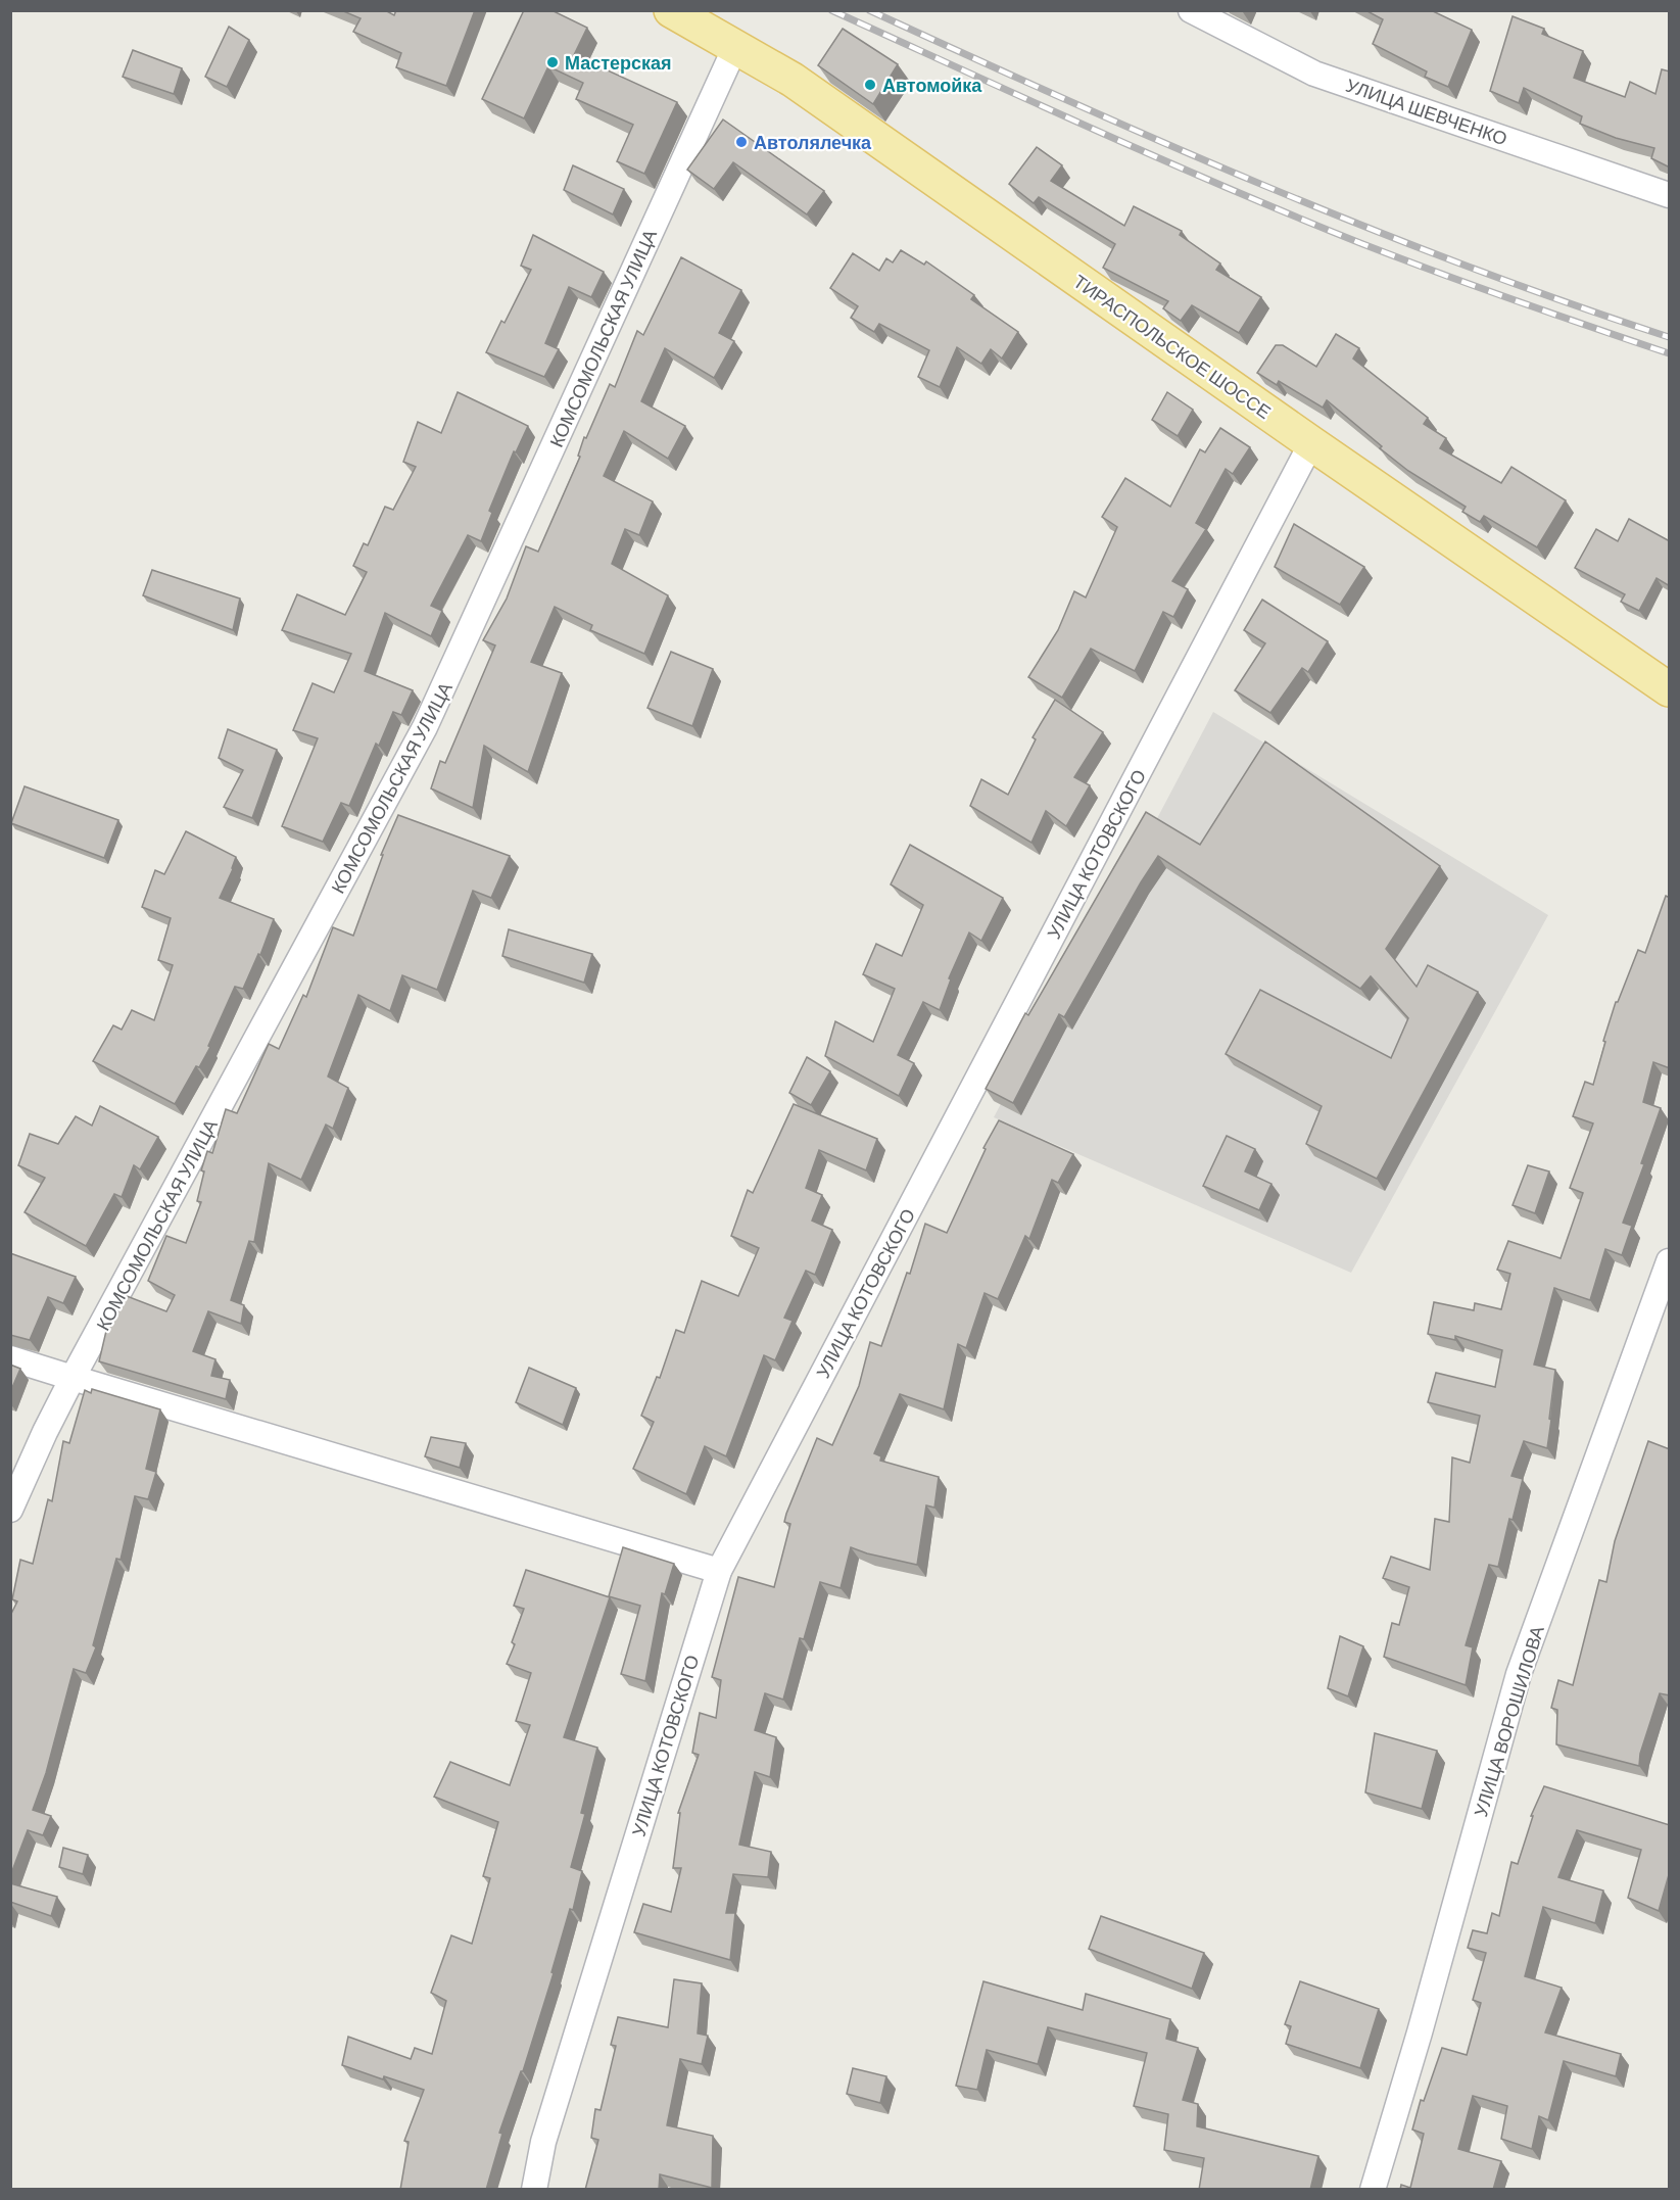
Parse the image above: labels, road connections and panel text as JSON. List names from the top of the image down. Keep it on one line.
{"streets":{"main road":["ТИРАСПОЛЬСКОЕ ШОССЕ"],"street":["УЛИЦА ШЕВЧЕНКО","КОМСОМОЛЬСКАЯ УЛИЦА","УЛИЦА КОТОВСКОГО","УЛИЦА ВОРОШИЛОВА"]},"crossings":[["КОМСОМОЛЬСКАЯ УЛИЦА","ТИРАСПОЛЬСКОЕ ШОССЕ"],["ТИРАСПОЛЬСКОЕ ШОССЕ","УЛИЦА КОТОВСКОГО"]],"places":["Мастерская","Автомойка","Автолялечка"]}
